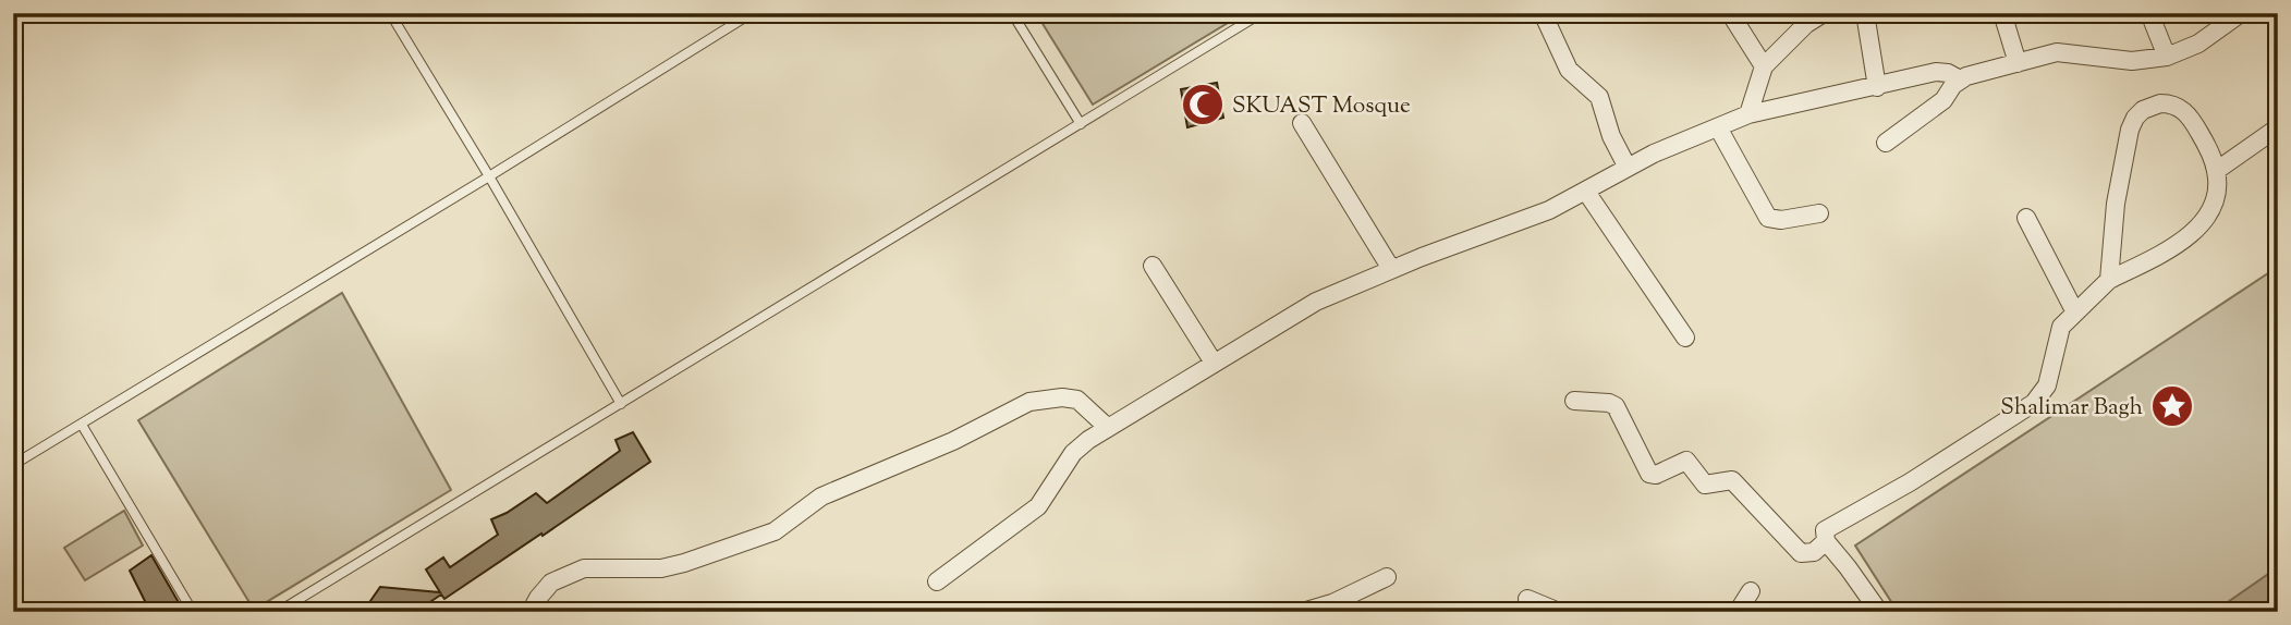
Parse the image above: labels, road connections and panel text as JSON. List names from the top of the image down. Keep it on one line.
{"places":{"mosque":["SKUAST Mosque"],"place":["Shalimar Bagh"]}}
